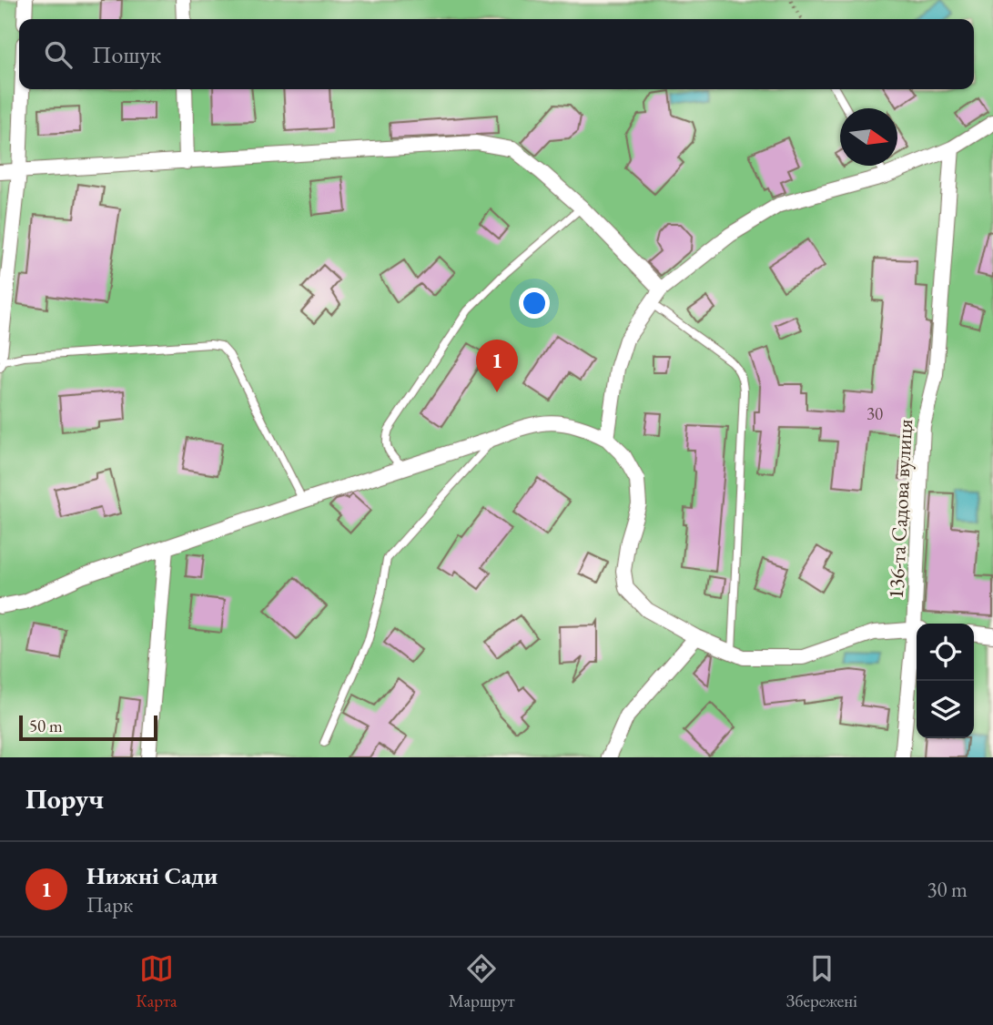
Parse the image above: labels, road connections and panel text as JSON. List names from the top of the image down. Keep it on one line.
{"streets":{"street":["136-та Садова вулиця"]},"house_numbers":["30"],"scale_bar":"50 m","north":"right","page":{"search":"Пошук","pins":"1","scale":"50 m","heading":"Поруч","list":[{"mark":"1","name":"Нижні Сади","note":"Парк","value":"30 m"}],"nav":["Карта","Маршрут","Збережені"]}}
